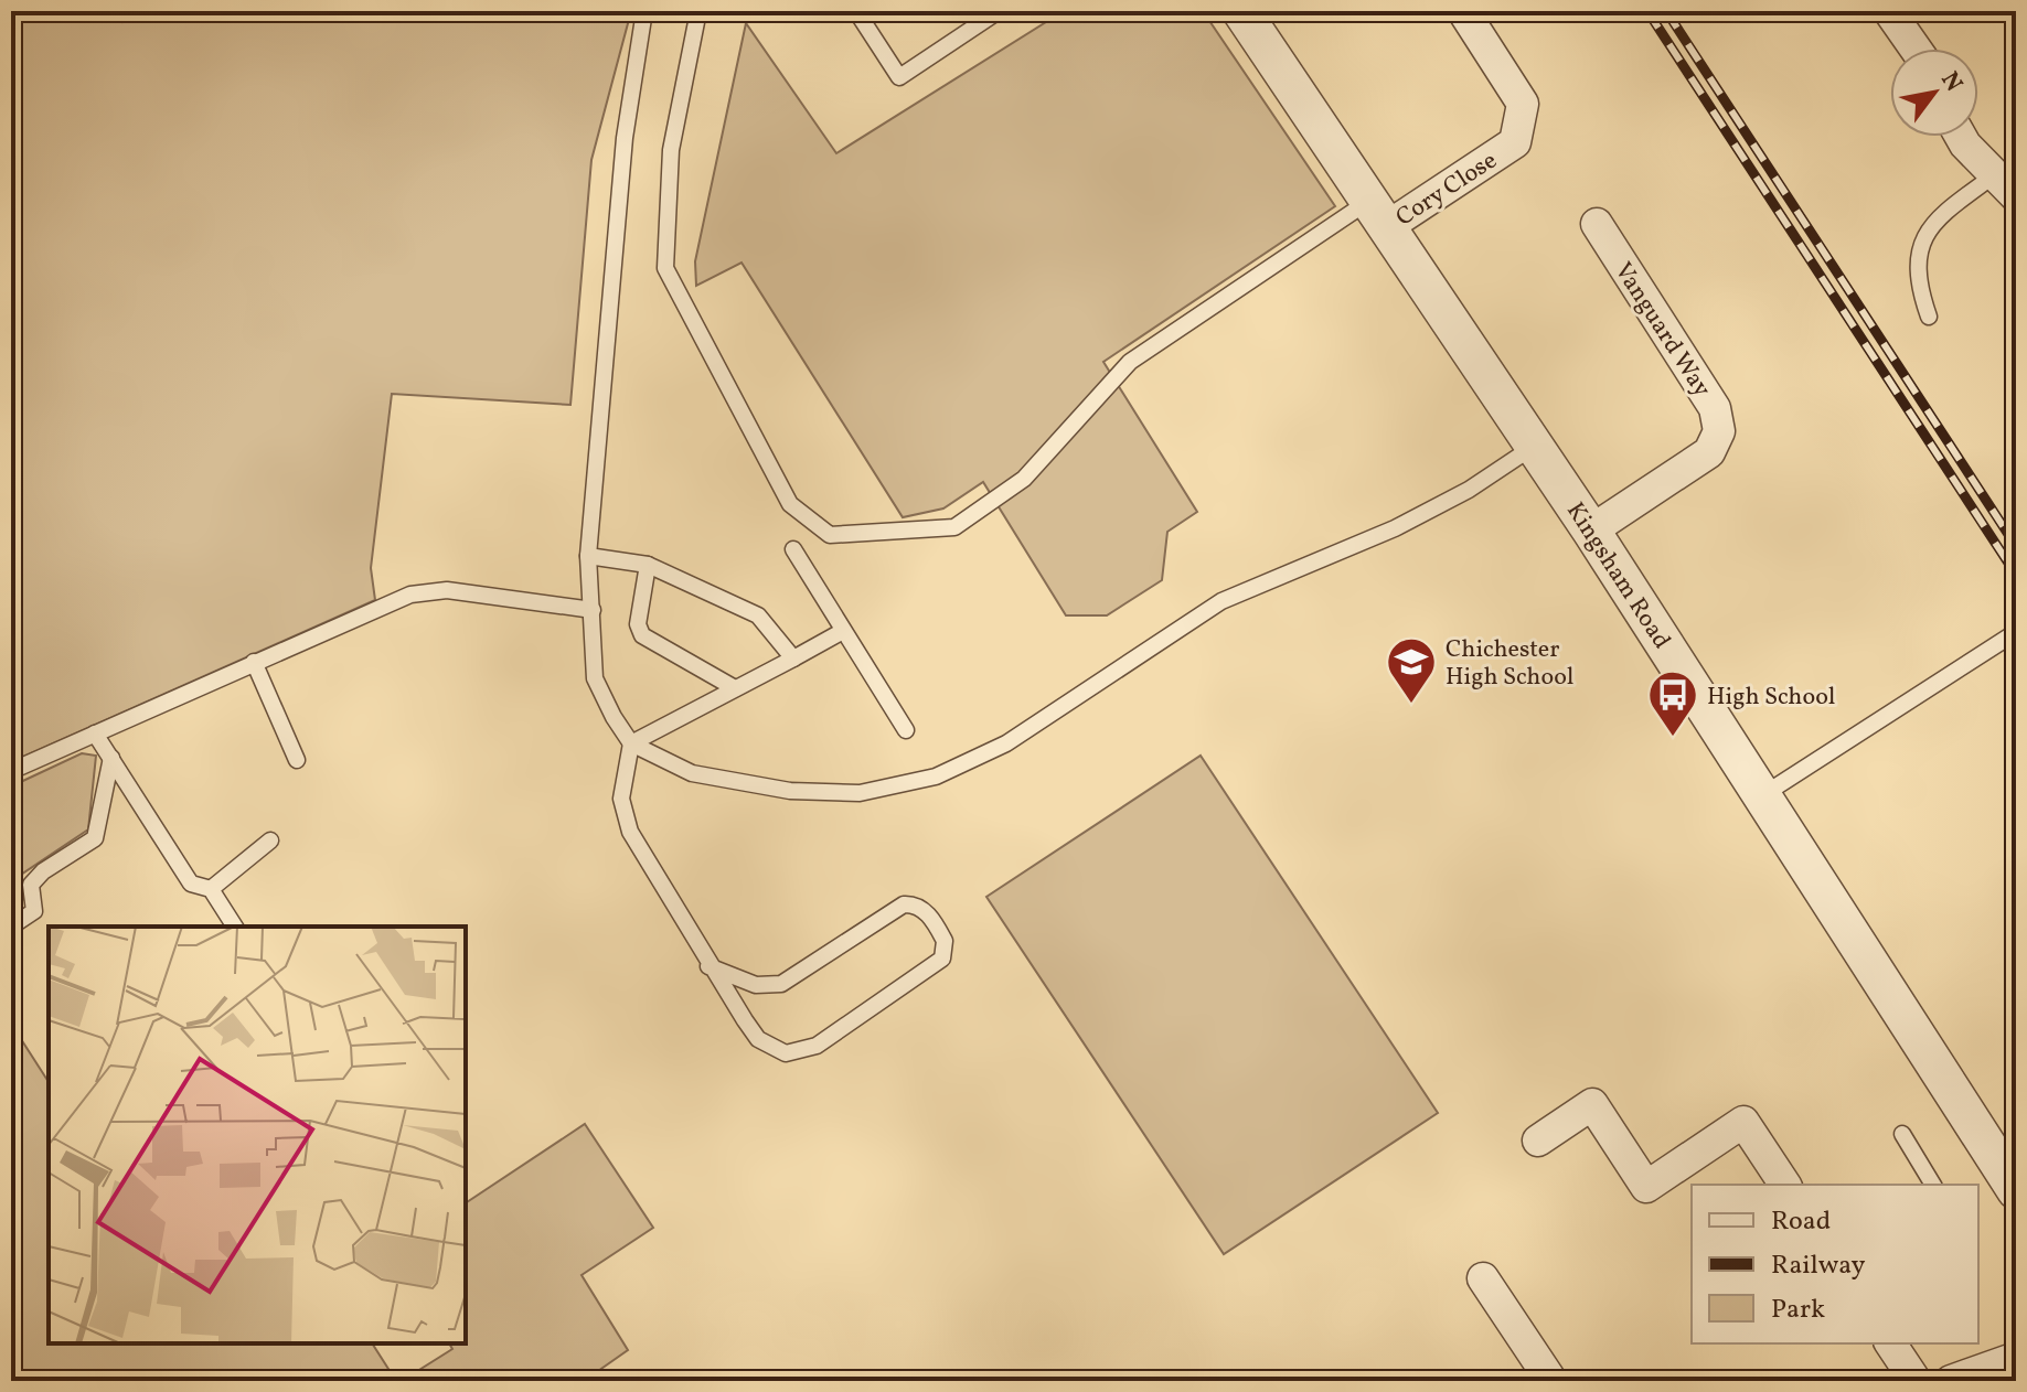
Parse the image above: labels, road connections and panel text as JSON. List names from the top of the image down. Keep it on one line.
{"streets":{"street":["Cory Close","Vanguard Way","Kingsham Road"]},"crossings":[["Cory Close","Kingsham Road"],["Vanguard Way","Kingsham Road"]],"places":{"school or university":["Chichester High School"],"bus stop":["High School"]},"legend":["Road","Railway","Park"],"north":"top right"}
